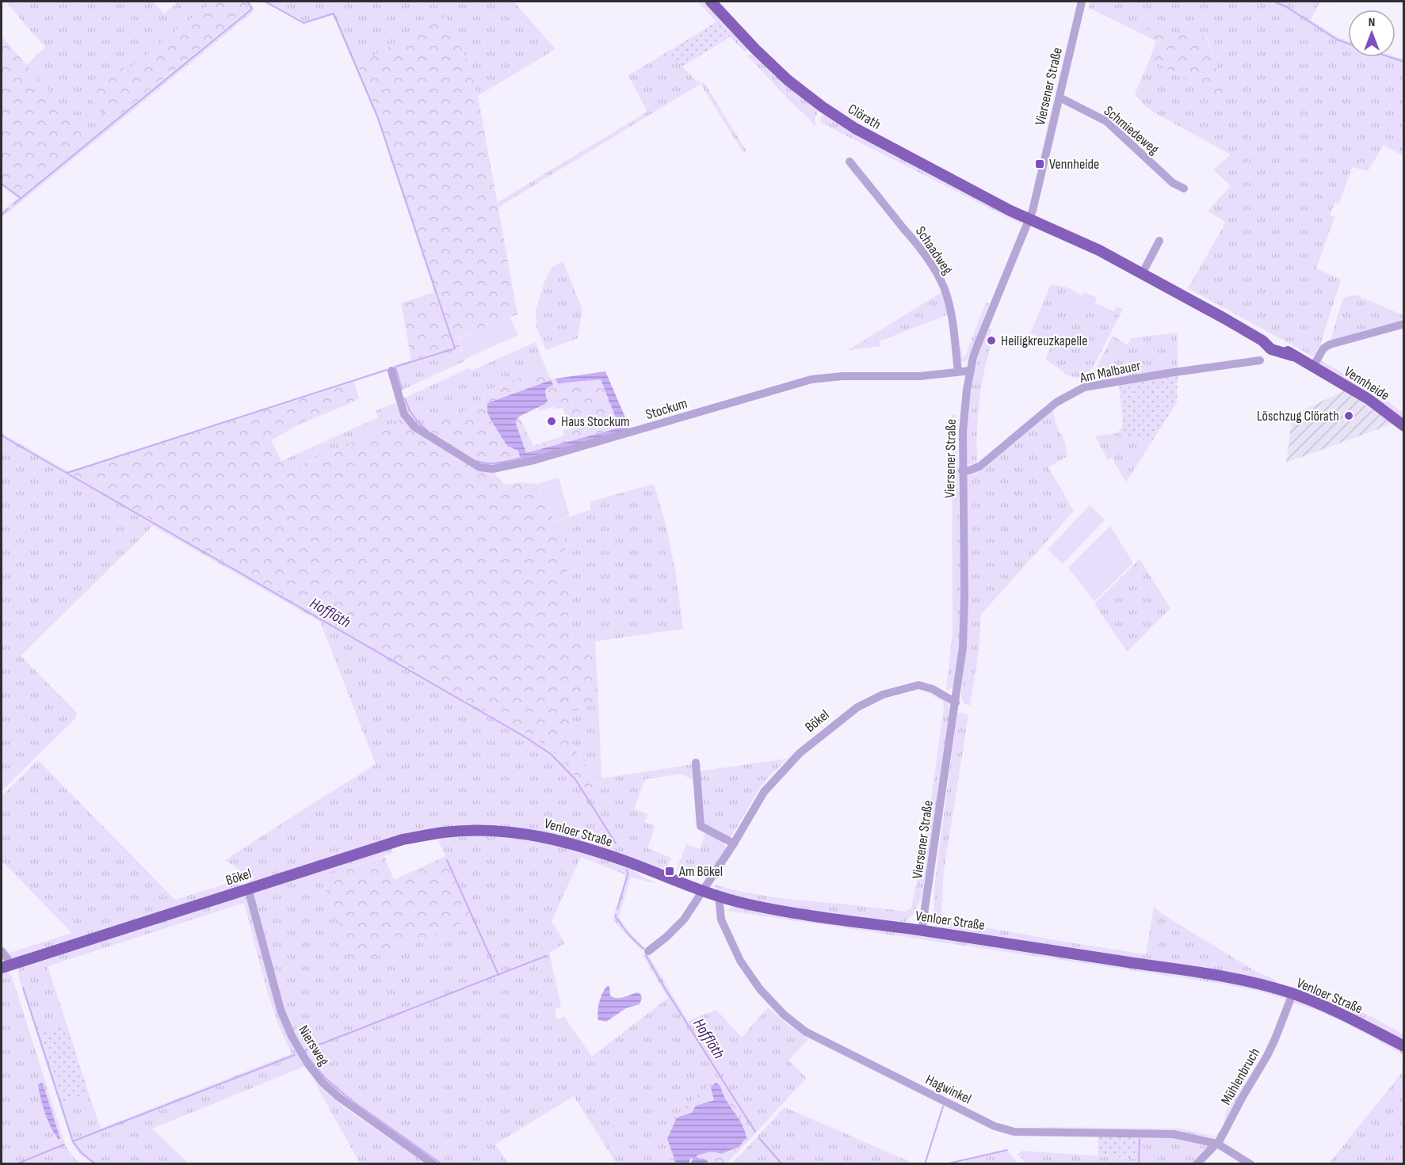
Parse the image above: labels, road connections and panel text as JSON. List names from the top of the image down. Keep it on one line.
{"streets":{"main road":["Clörath","Vennheide","Bökel","Venloer Straße"],"street":["Viersener Straße","Schmiedeweg","Schaadweg","Am Malbauer","Stockum","Niersweg","Mühlenbruch","Hagwinkel"]},"crossings":[["Viersener Straße","Clörath"],["Viersener Straße","Schmiedeweg"],["Viersener Straße","Am Malbauer"],["Viersener Straße","Vennheide"],["Viersener Straße","Stockum"],["Viersener Straße","Bökel"],["Viersener Straße","Venloer Straße"],["Clörath","Vennheide"],["Schaadweg","Stockum"],["Bökel","Venloer Straße"],["Bökel","Niersweg"],["Venloer Straße","Mühlenbruch"],["Venloer Straße","Hagwinkel"],["Mühlenbruch","Hagwinkel"]],"water":["Hofflöth"],"places":{"transit":["Vennheide","Am Bökel"],"other":["Heiligkreuzkapelle","Löschzug Clörath","Haus Stockum"]},"north":"top"}
